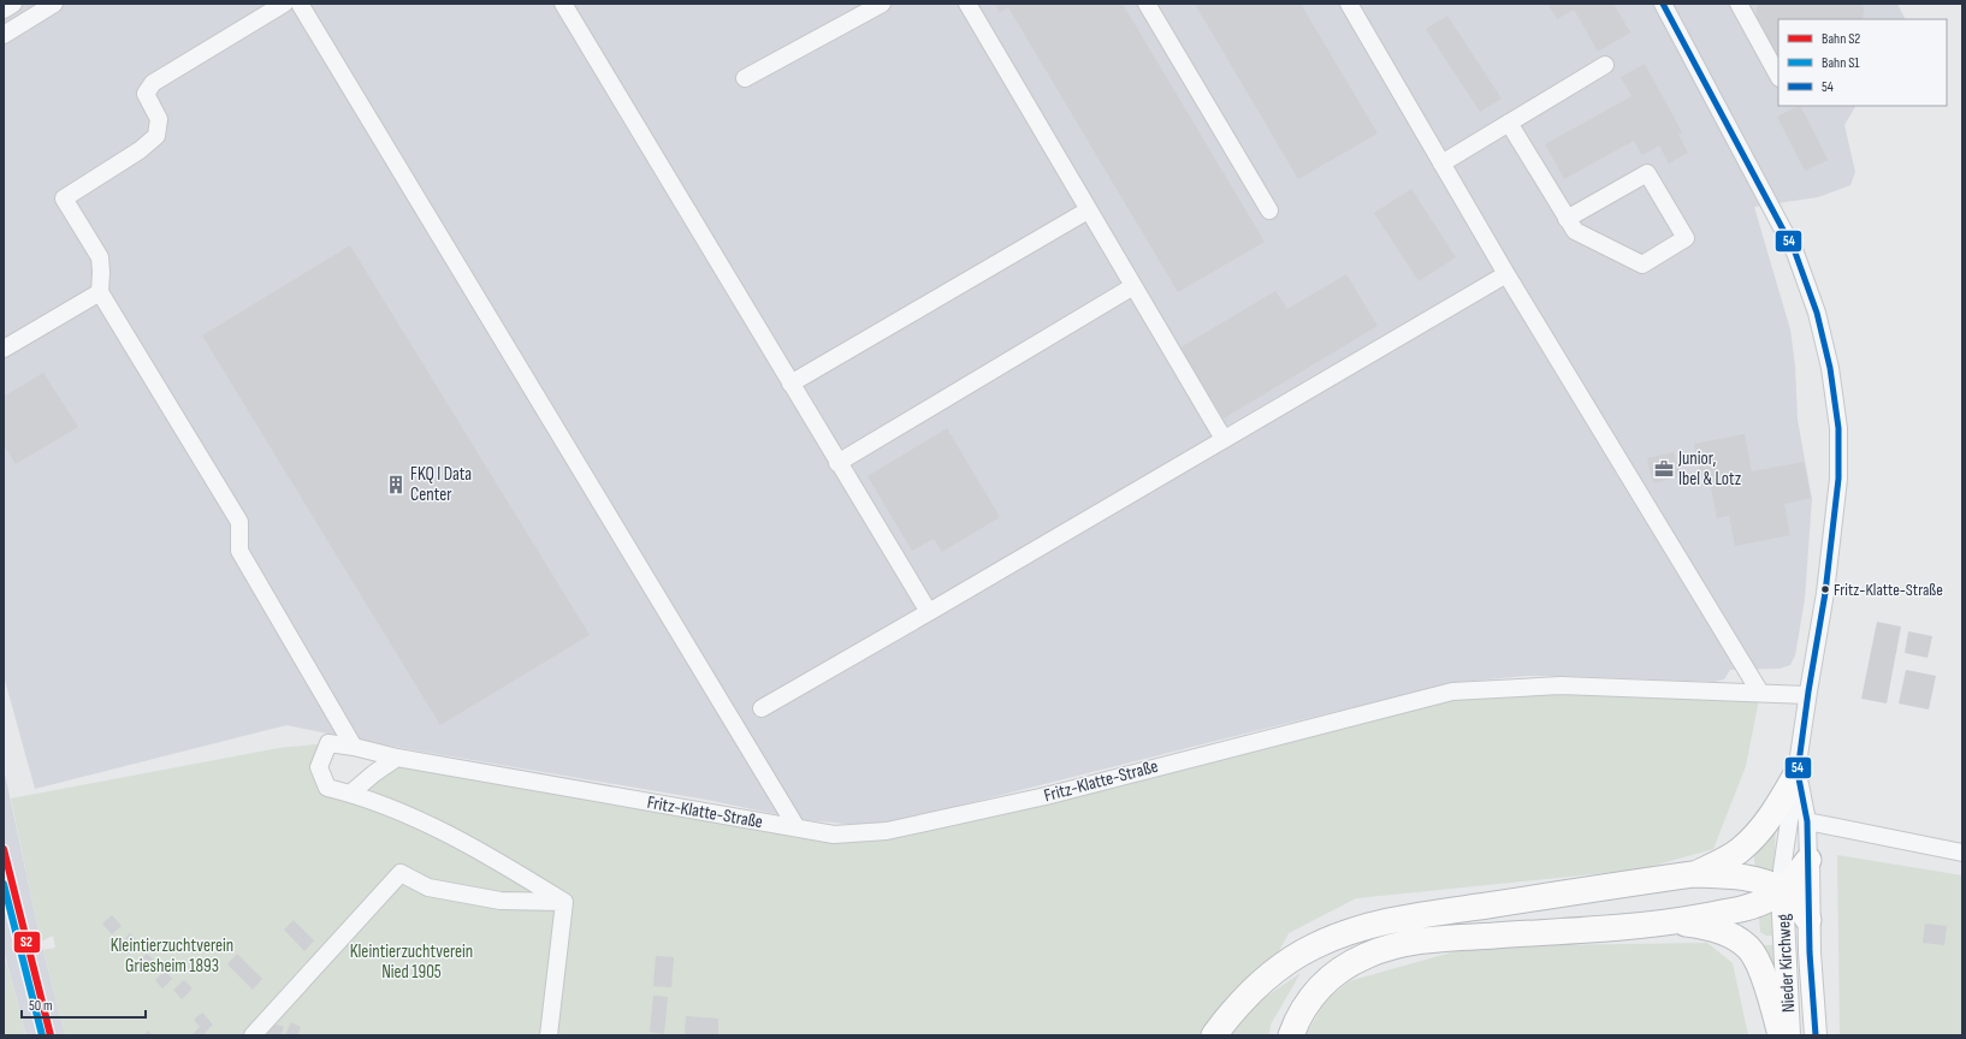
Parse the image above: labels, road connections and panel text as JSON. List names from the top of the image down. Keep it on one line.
{"streets":{"main road":["Nieder Kirchweg"],"street":["Fritz-Klatte-Straße"]},"parks":["Kleintierzuchtverein Griesheim 1893","Kleintierzuchtverein Nied 1905"],"places":{"office":["Junior, Ibel & Lotz"],"building":["FKQ I Data Center"],"other":["Fritz-Klatte-Straße"]},"lines":["transit line 54","rail line S2","rail line S1"],"legend":["Bahn S2","Bahn S1","54"],"scale_bar":"50 m"}
